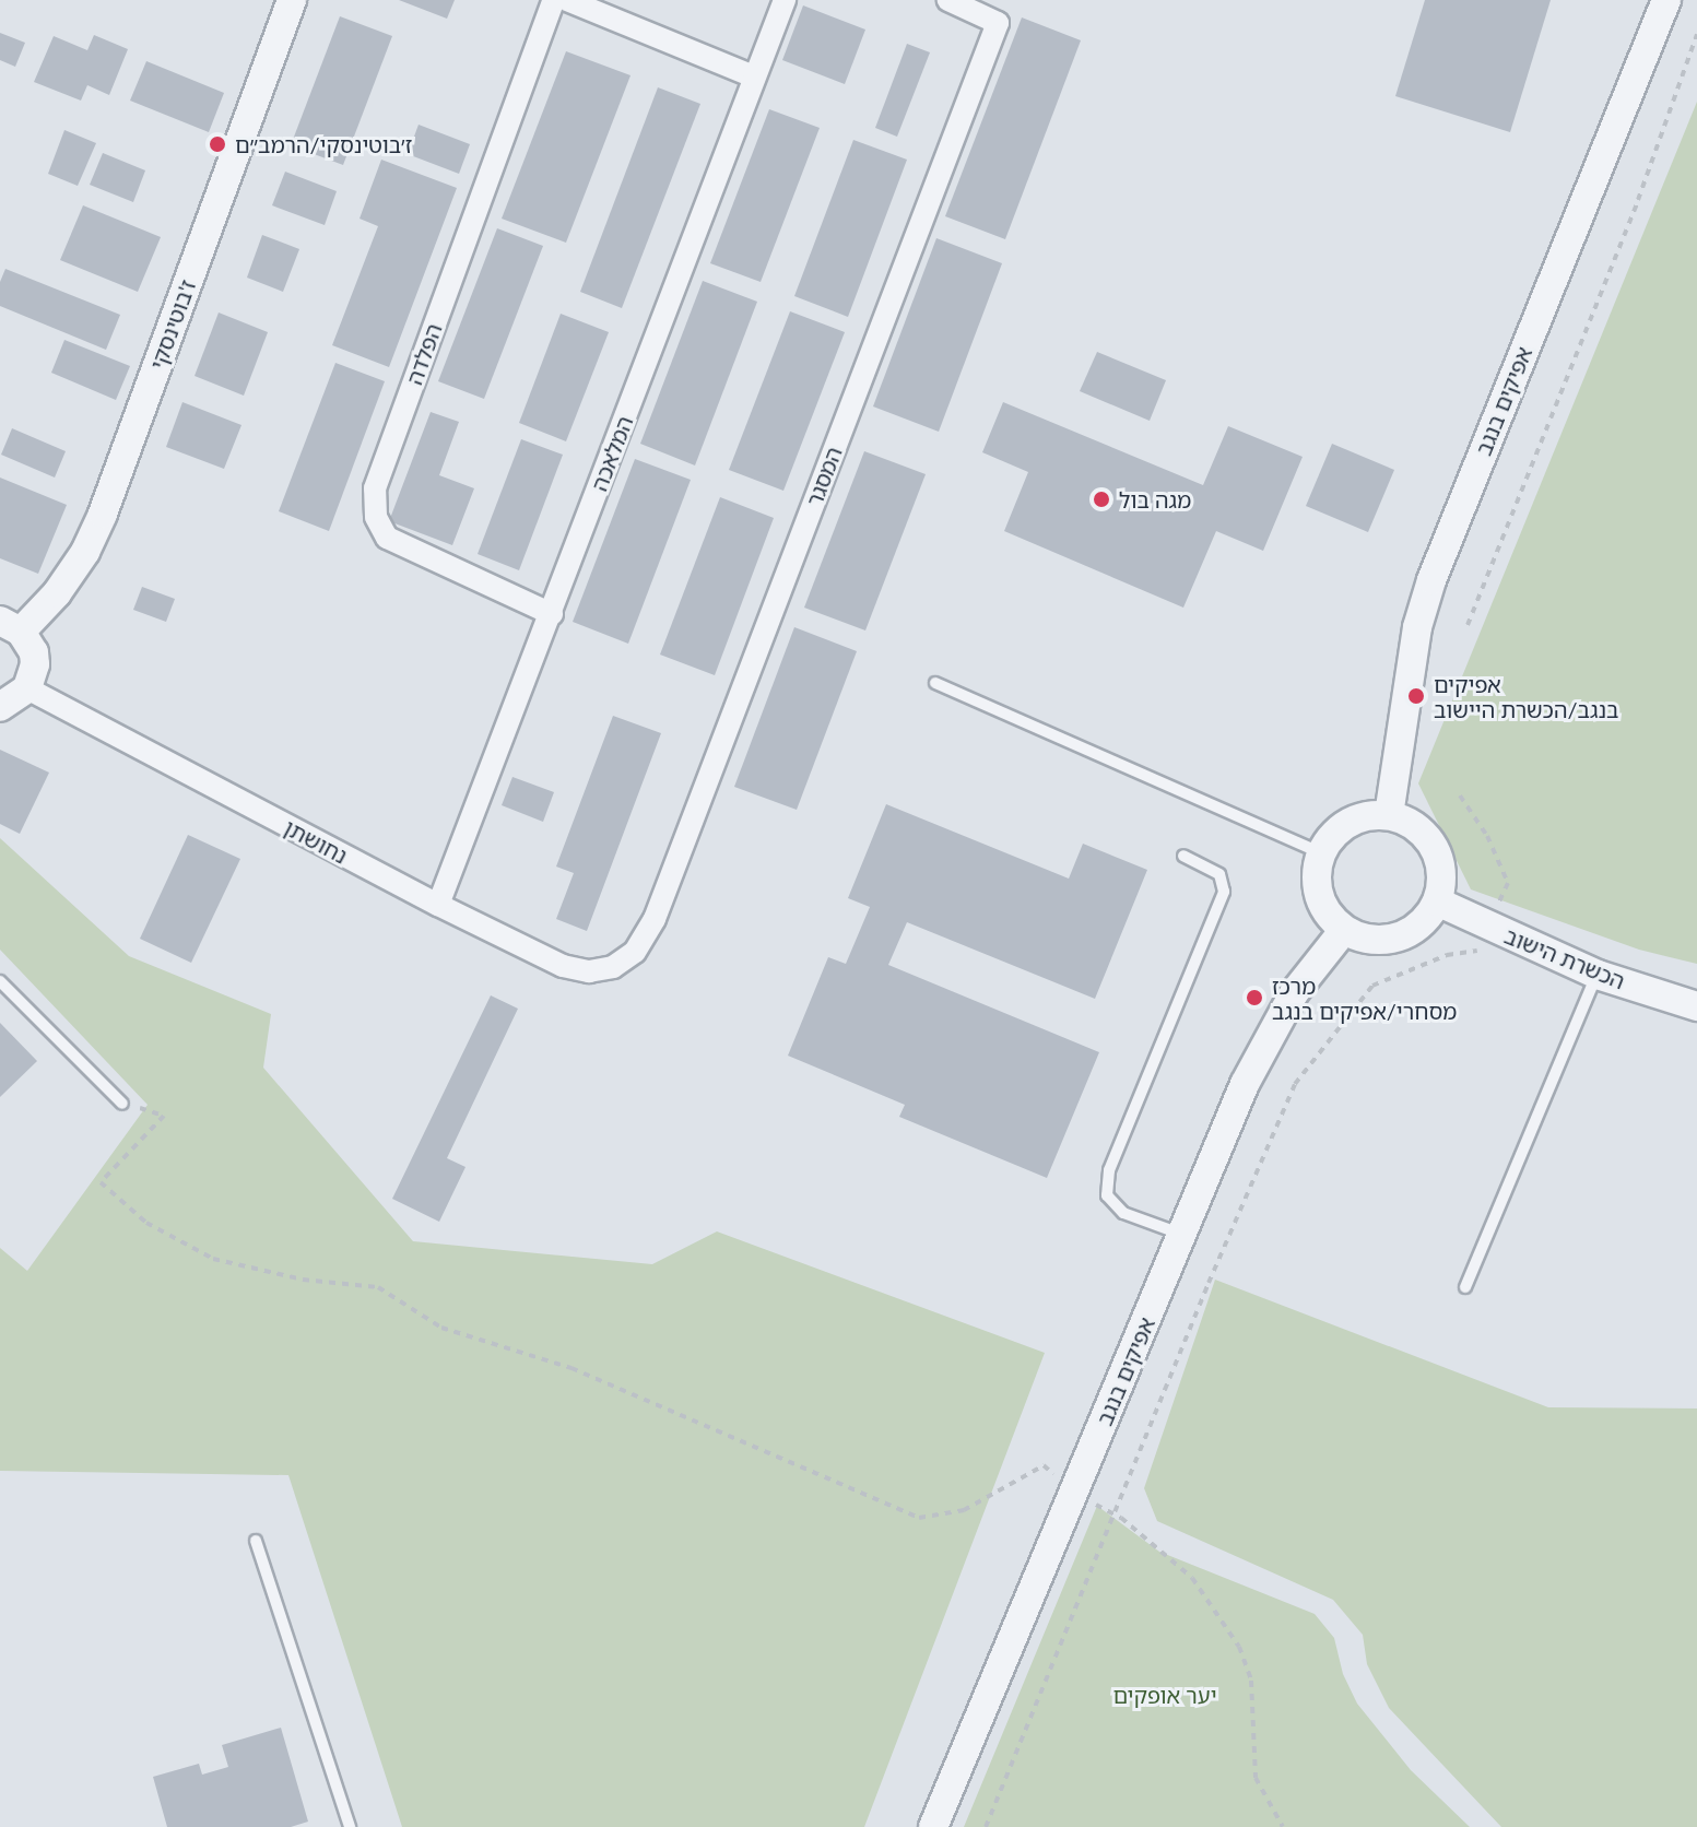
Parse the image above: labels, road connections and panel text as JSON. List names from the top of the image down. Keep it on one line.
{"streets":{"street":["ז'בוטינסקי","הפלדה","אפיקים בנגב","המלאכה","המסגר","נחושתן","הכשרת הישוב"]},"crossings":[["הפלדה","המלאכה"],["אפיקים בנגב","הכשרת הישוב"],["המלאכה","נחושתן"],["המסגר","נחושתן"]],"parks":["יער אופקים"],"places":["ז׳בוטינסקי/הרמב״ם","מגה בול","אפיקים בנגב/הכשרת היישוב","מרכז מסחרי/אפיקים בנגב"]}
